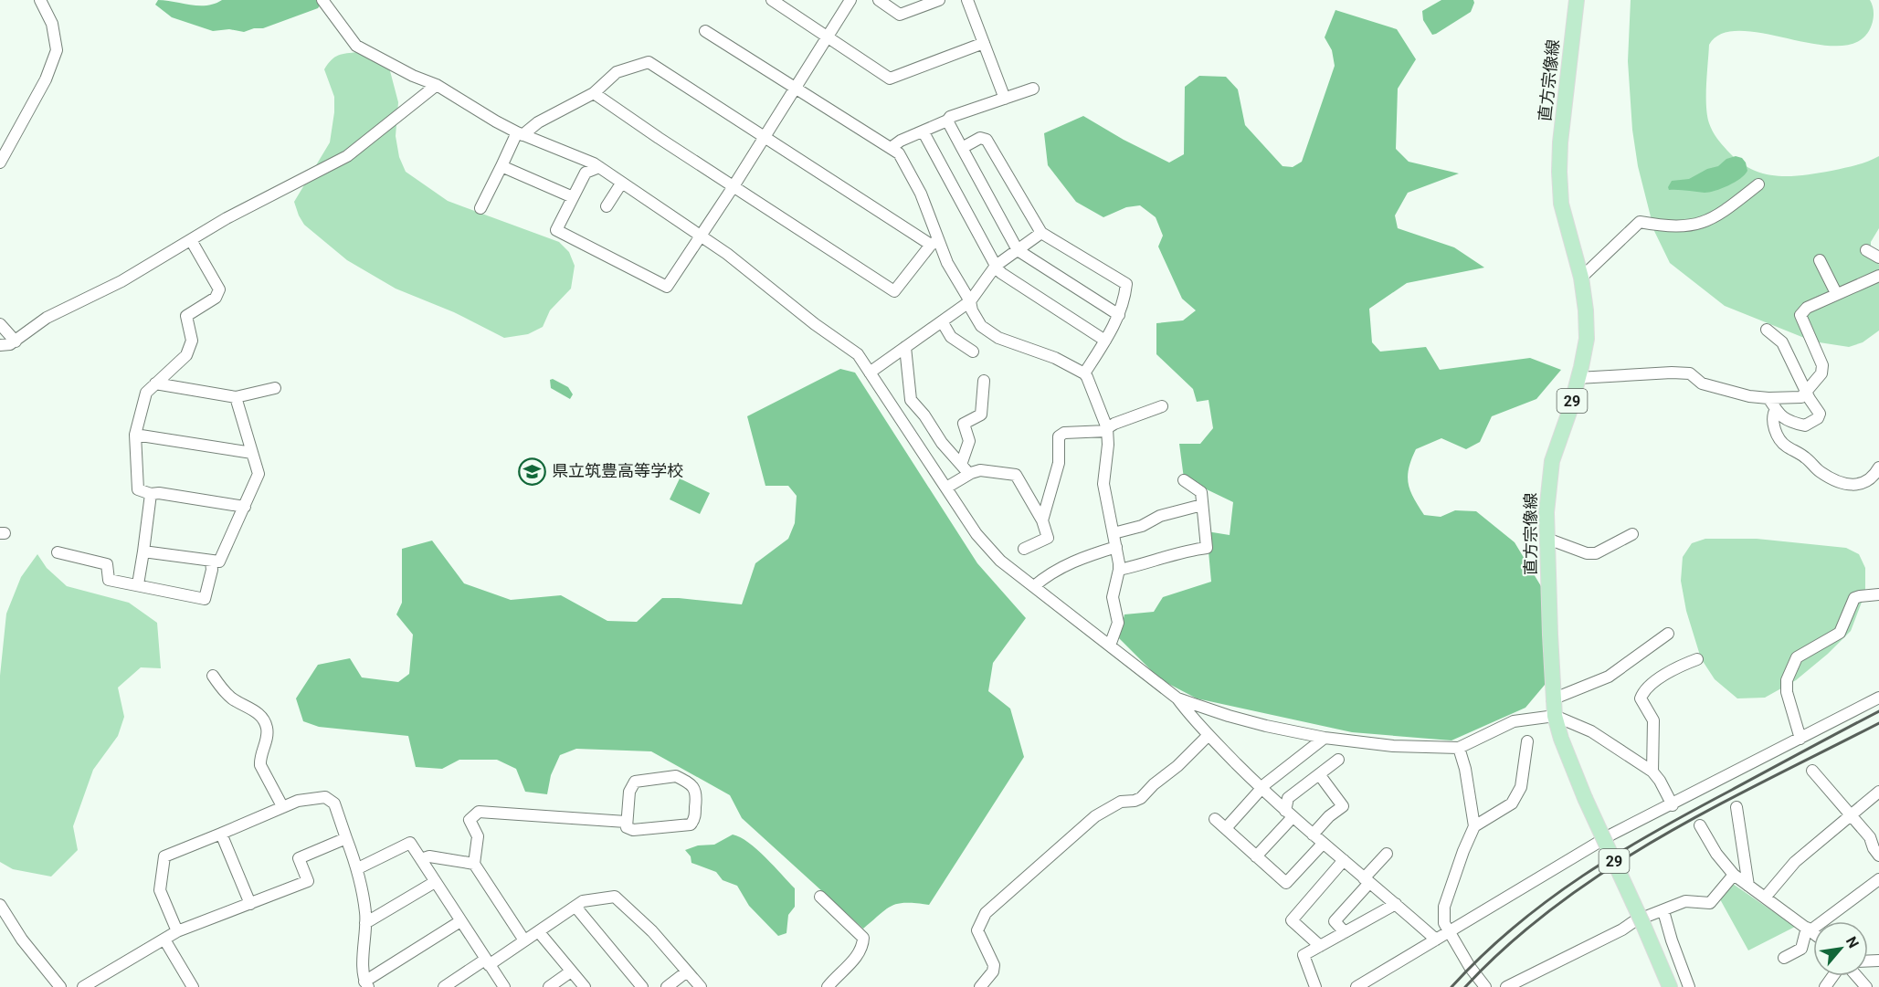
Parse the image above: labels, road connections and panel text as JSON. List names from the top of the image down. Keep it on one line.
{"streets":{"main road":["直方宗像線","29"]},"places":{"school or university":["県立筑豊高等学校"]},"north":"top right"}
